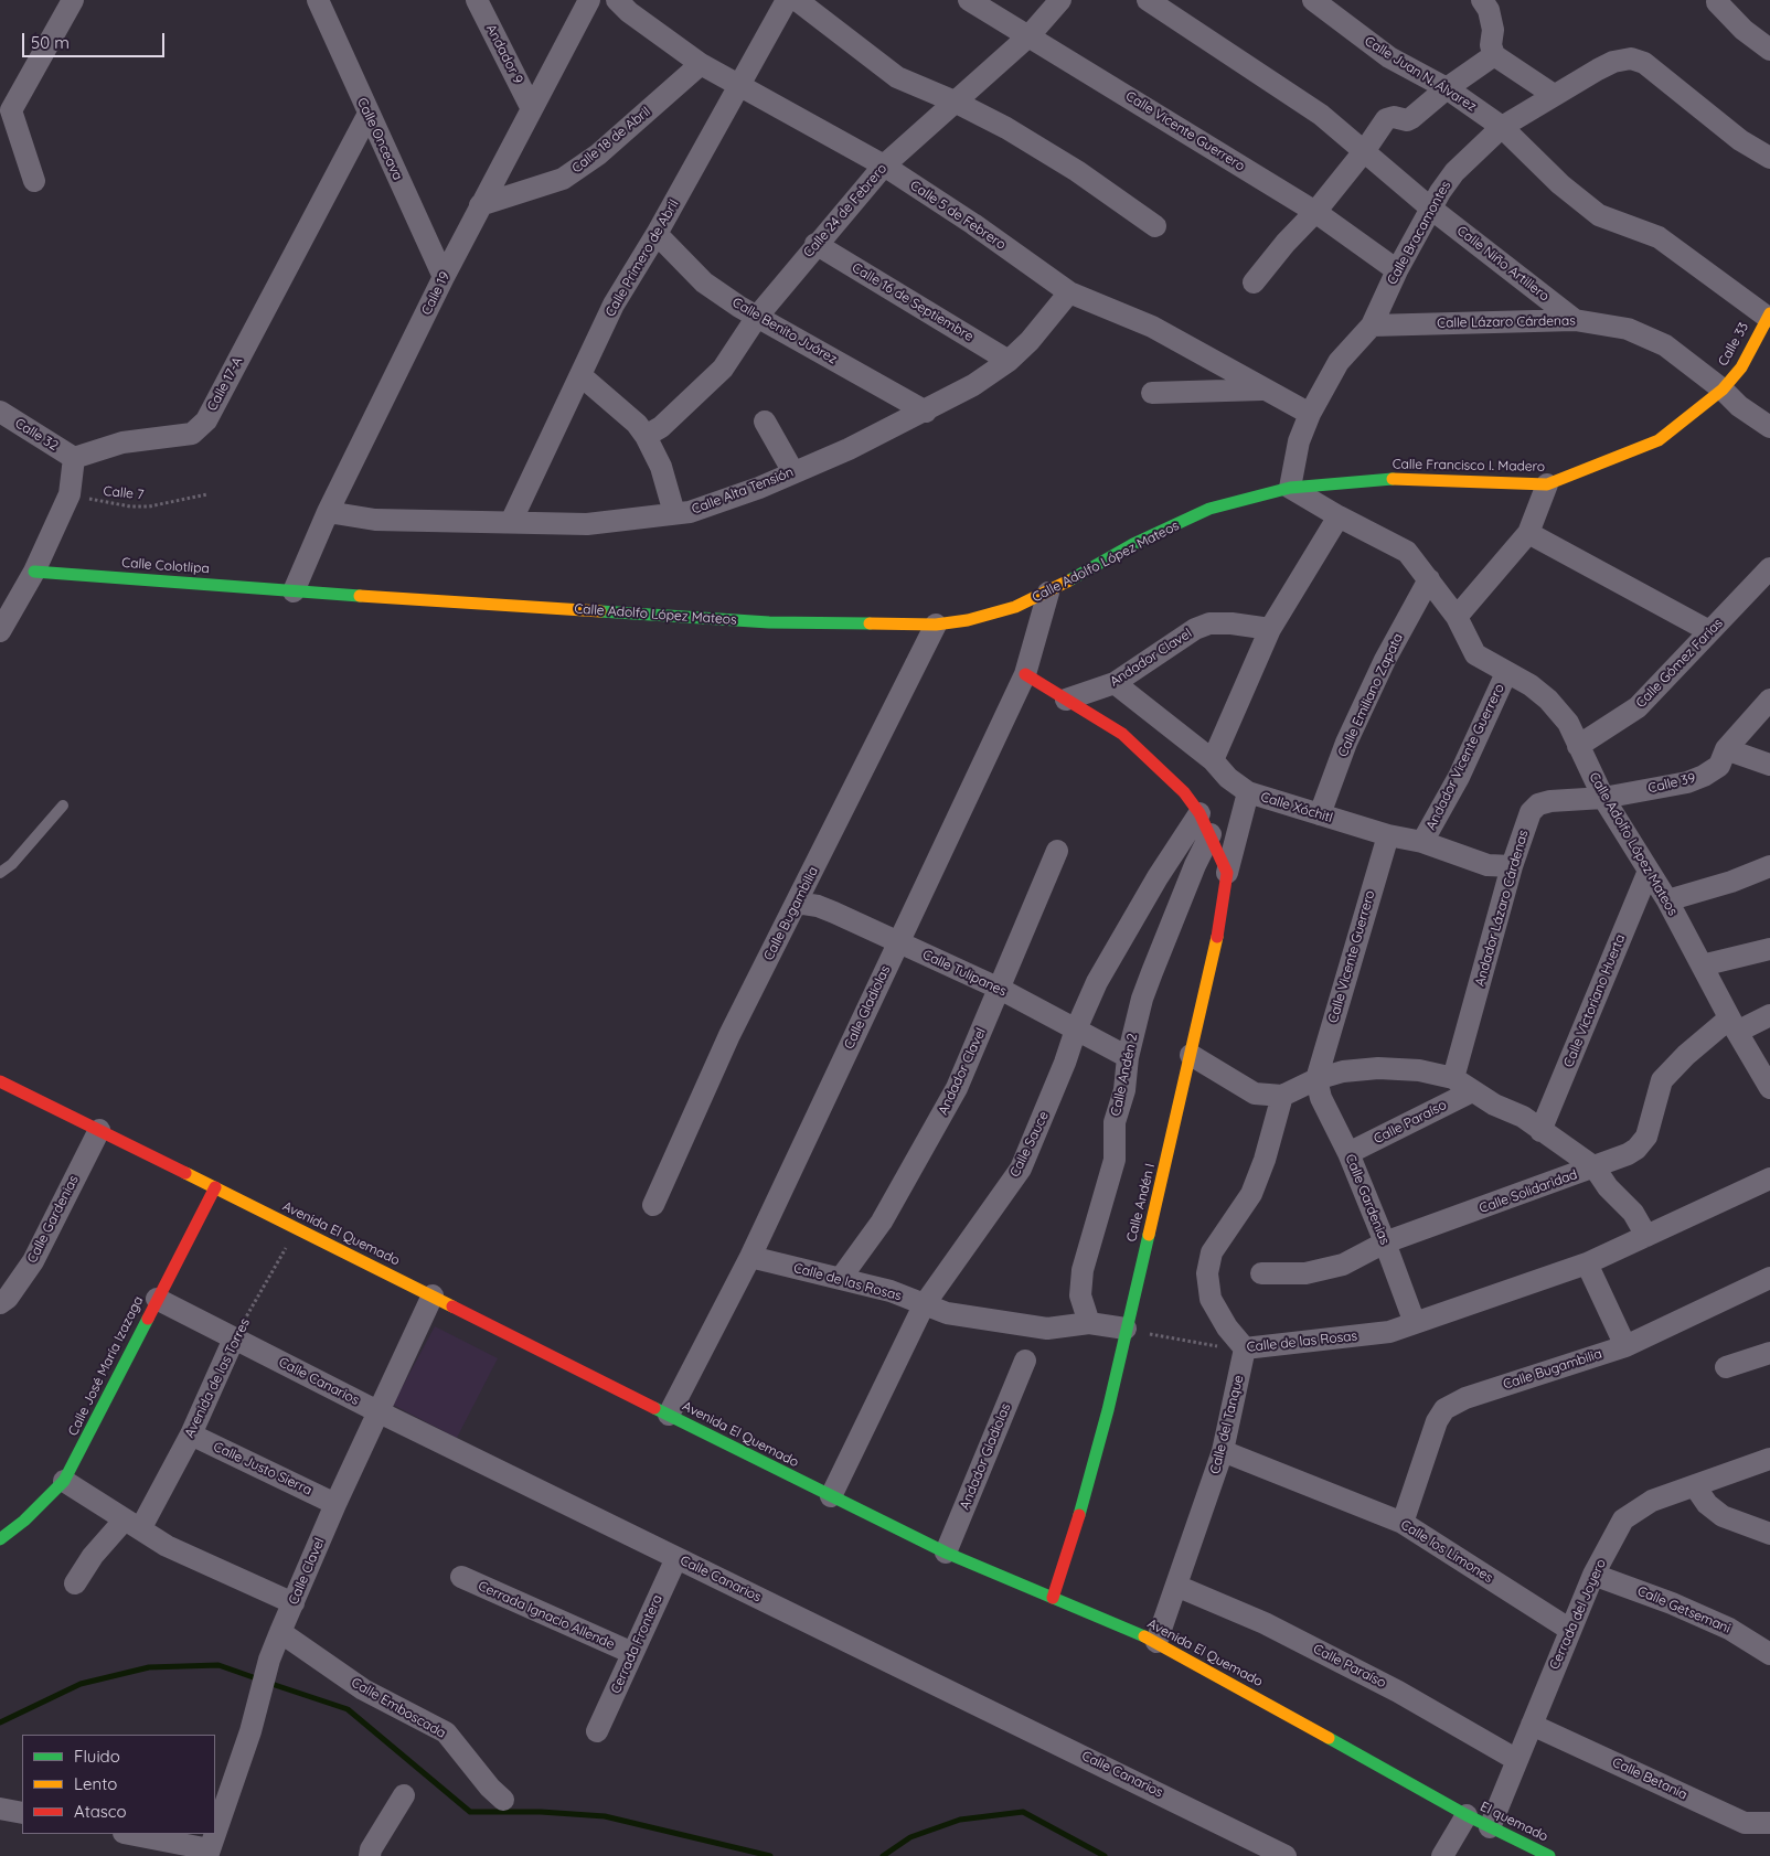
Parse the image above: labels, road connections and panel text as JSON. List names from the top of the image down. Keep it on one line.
{"streets":{"street":["Andador 9","Calle Juan N. Álvarez","Calle Vicente Guerrero","Calle Onceava","Calle 18 de Abril","Calle 24 de Febrero","Calle 5 de Febrero","Calle Bracamontes","Calle Primero de Abril","Calle Niño Artillero","Calle 19","Calle 16 de Septiembre","Calle Lázaro Cárdenas","Calle Benito Juárez","Calle 33","Calle 17-A","Calle 32","Calle Francisco I. Madero","Calle Alta Tensión","Calle Adolfo López Mateos","Calle Colotlipa","Andador Clavel","Calle Gómez Farías","Calle Emiliano Zapata","Andador Vicente Guerrero","Calle 39","Calle Xóchitl","Andador Lázaro Cárdenas","Calle Bugambilia","Calle Tulipanes","Calle Victoriano Huerta","Calle Gladiolas","Calle Andén 2","Calle Paraíso","Calle Sauce","Calle Solidaridad","Calle Gardenias","Calle Andén I","Avenida El Quemado","Calle de las Rosas","Calle José María Izazaga","Avenida de las Torres","Calle Canarios","Calle del Tanque","Andador Gladiolas","Calle Justo Sierra","Calle los Limones","Calle Clavel","Calle Getsemani","Cerrada del Joyero","Cerrada Ignacio Allende","Cerrada Frontera","Calle Emboscada","Calle Betania","El quemado"],"path":["Calle 7"]},"crossings":[["Andador 9","Calle 19"],["Calle Juan N. Álvarez","Calle Bracamontes"],["Calle Juan N. Álvarez","Calle 33"],["Calle Vicente Guerrero","Calle 24 de Febrero"],["Calle Vicente Guerrero","Calle Bracamontes"],["Calle Vicente Guerrero","Calle Xóchitl"],["Calle Vicente Guerrero","Calle Gardenias"],["Calle Onceava","Calle 19"],["Calle Onceava","Calle 17-A"],["Calle 18 de Abril","Calle 5 de Febrero"],["Calle 18 de Abril","Calle 19"],["Calle 24 de Febrero","Calle 5 de Febrero"],["Calle 24 de Febrero","Calle 16 de Septiembre"],["Calle 24 de Febrero","Calle Benito Juárez"],["Calle 5 de Febrero","Calle Bracamontes"],["Calle 5 de Febrero","Calle Primero de Abril"],["Calle 5 de Febrero","Calle Alta Tensión"],["Calle Bracamontes","Calle Niño Artillero"],["Calle Bracamontes","Calle Lázaro Cárdenas"],["Calle Bracamontes","Calle Francisco I. Madero"],["Calle Bracamontes","Calle Adolfo López Mateos"],["Calle Primero de Abril","Calle Benito Juárez"],["Calle Primero de Abril","Calle Alta Tensión"],["Calle Niño Artillero","Calle Lázaro Cárdenas"],["Calle 19","Calle Alta Tensión"],["Calle 19","Calle Adolfo López Mateos"],["Calle 19","Calle Colotlipa"],["Calle 16 de Septiembre","Calle Alta Tensión"],["Calle Lázaro Cárdenas","Calle 33"],["Calle Lázaro Cárdenas","Calle Francisco I. Madero"],["Calle Benito Juárez","Calle Alta Tensión"],["Calle 33","Calle Francisco I. Madero"],["Calle 17-A","Calle 32"],["Calle Francisco I. Madero","Calle Adolfo López Mateos"],["Calle Adolfo López Mateos","Calle Colotlipa"],["Calle Adolfo López Mateos","Calle Gómez Farías"],["Calle Adolfo López Mateos","Calle Emiliano Zapata"],["Calle Adolfo López Mateos","Andador Vicente Guerrero"],["Calle Adolfo López Mateos","Calle 39"],["Calle Adolfo López Mateos","Andador Lázaro Cárdenas"],["Calle Adolfo López Mateos","Calle Bugambilia"],["Calle Adolfo López Mateos","Calle Victoriano Huerta"],["Calle Adolfo López Mateos","Calle Gladiolas"],["Calle Adolfo López Mateos","Calle Solidaridad"],["Andador Clavel","Calle Xóchitl"],["Andador Clavel","Calle Tulipanes"],["Andador Clavel","Calle de las Rosas"],["Calle Emiliano Zapata","Calle Xóchitl"],["Andador Vicente Guerrero","Calle Xóchitl"],["Calle 39","Andador Lázaro Cárdenas"],["Calle Xóchitl","Andador Lázaro Cárdenas"],["Calle Bugambilia","Calle Tulipanes"],["Calle Bugambilia","Calle los Limones"],["Calle Tulipanes","Calle Gladiolas"],["Calle Tulipanes","Calle Andén 2"],["Calle Tulipanes","Calle Sauce"],["Calle Gladiolas","Avenida El Quemado"],["Calle Gladiolas","Calle de las Rosas"],["Calle Andén 2","Calle de las Rosas"],["Calle Paraíso","Calle Gardenias"],["Calle Paraíso","Calle del Tanque"],["Calle Paraíso","Cerrada del Joyero"],["Calle Sauce","Avenida El Quemado"],["Calle Sauce","Calle de las Rosas"],["Calle Solidaridad","Calle Gardenias"],["Calle Gardenias","Avenida El Quemado"],["Calle Gardenias","Calle de las Rosas"],["Calle Andén I","Avenida El Quemado"],["Calle Andén I","Calle de las Rosas"],["Avenida El Quemado","Calle José María Izazaga"],["Avenida El Quemado","Avenida de las Torres"],["Avenida El Quemado","Calle del Tanque"],["Avenida El Quemado","Andador Gladiolas"],["Avenida El Quemado","Calle Clavel"],["Avenida El Quemado","El quemado"],["Calle de las Rosas","Calle del Tanque"],["Calle José María Izazaga","Calle Canarios"],["Avenida de las Torres","Calle Canarios"],["Avenida de las Torres","Calle Justo Sierra"],["Calle Canarios","Calle Clavel"],["Calle Canarios","Cerrada Frontera"],["Calle del Tanque","Calle los Limones"],["Calle Justo Sierra","Calle Clavel"],["Calle los Limones","Cerrada del Joyero"],["Calle Clavel","Calle Emboscada"],["Calle Getsemani","Cerrada del Joyero"],["Cerrada del Joyero","Calle Betania"],["Cerrada del Joyero","El quemado"],["Cerrada Ignacio Allende","Cerrada Frontera"]],"legend":["Fluido","Lento","Atasco"],"scale_bar":"50 m"}
